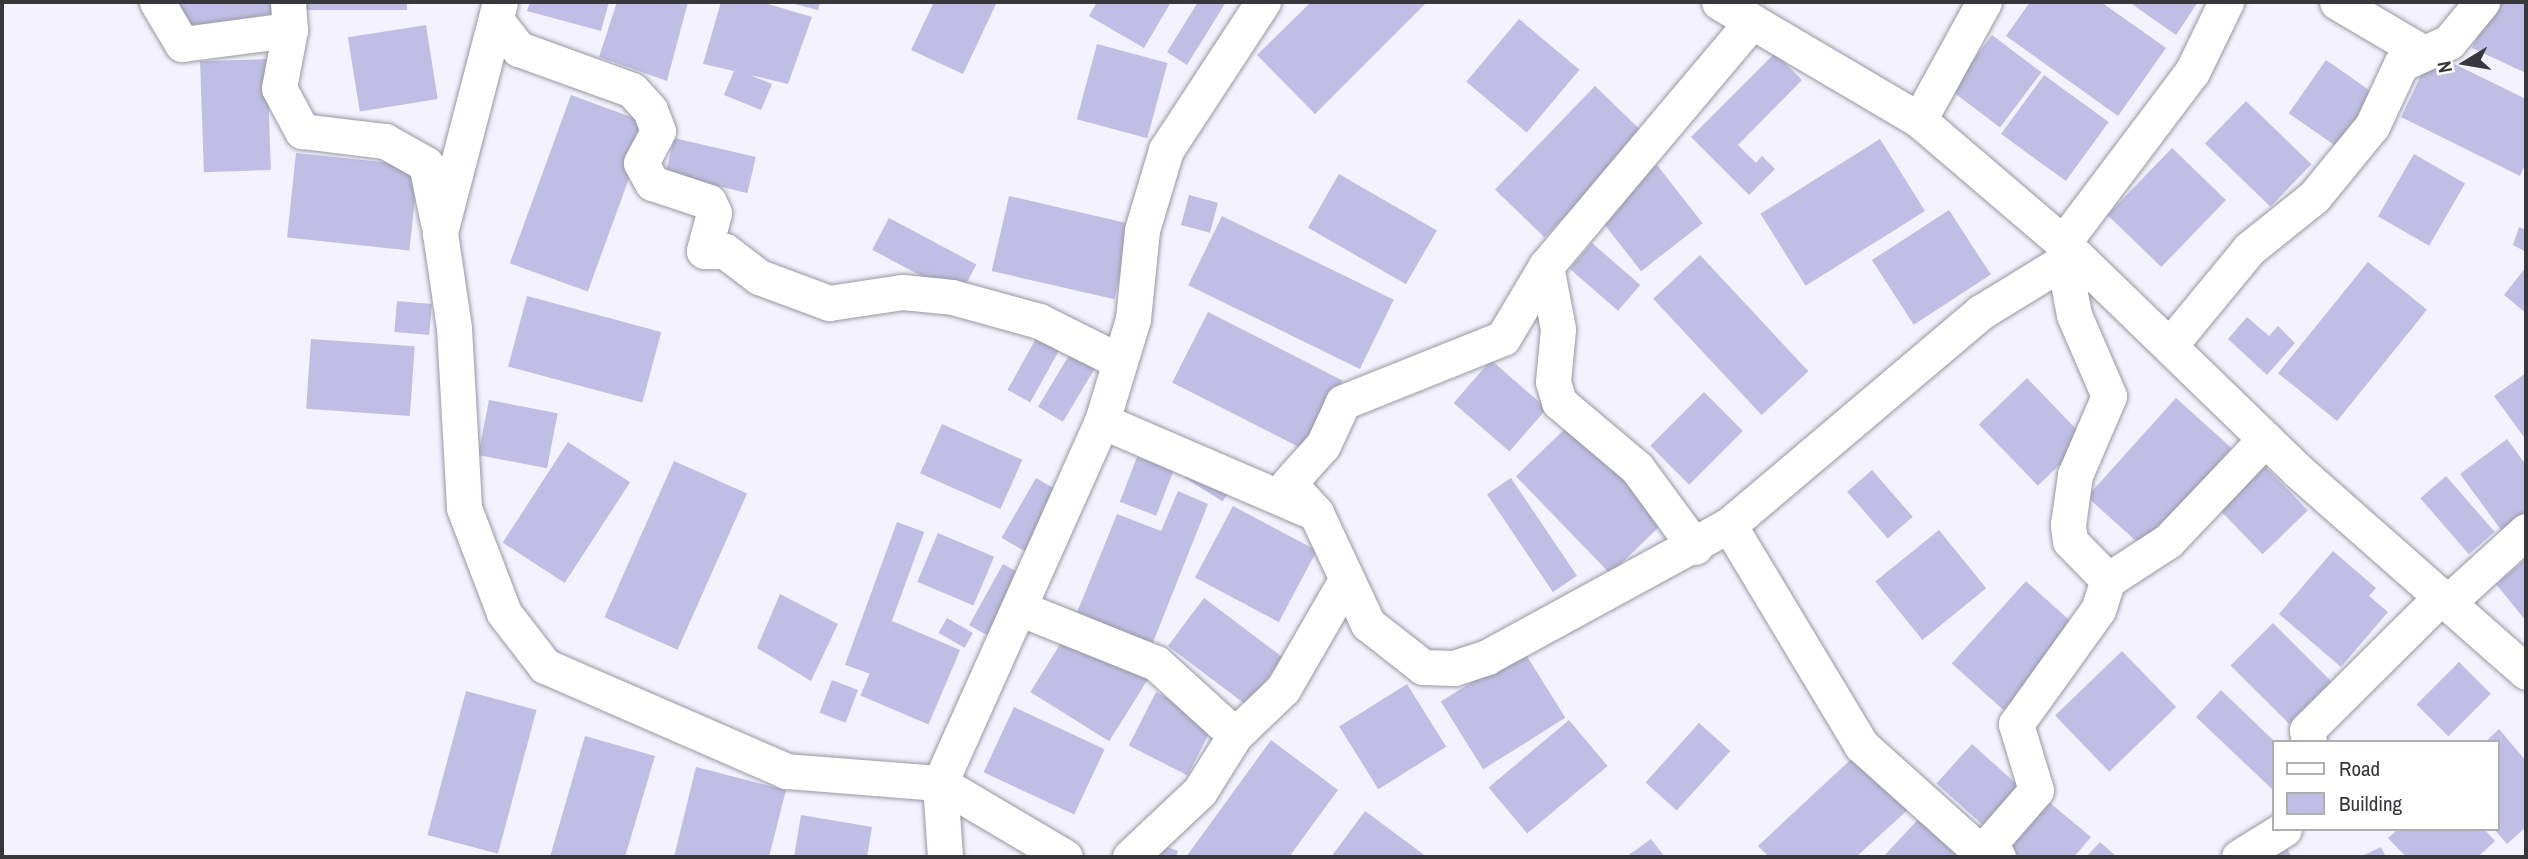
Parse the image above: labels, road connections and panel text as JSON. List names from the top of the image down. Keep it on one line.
{"legend":["Road","Building"],"north":"left"}
